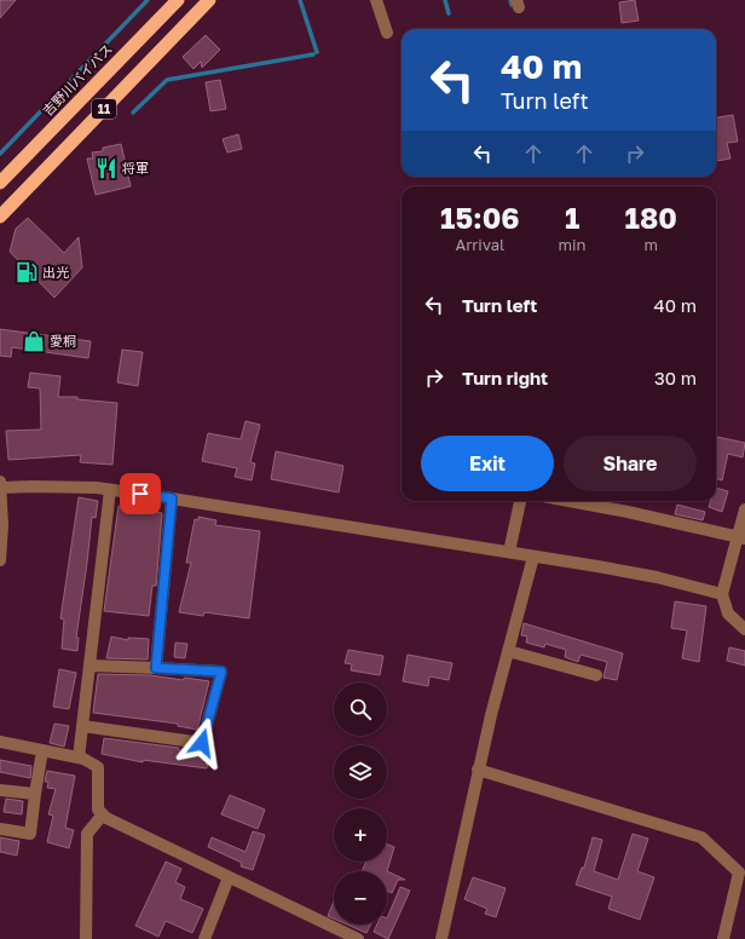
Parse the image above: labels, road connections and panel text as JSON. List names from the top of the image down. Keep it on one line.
{"streets":{"highway":["吉野川バイパス","11"]},"places":{"restaurant":["将軍"],"fuel station":["出光"],"shop":["愛桐"]},"page":{"turn":["40 m","Turn left"],"eta":["15:06","Arrival","1","min","180","m"],"list":[{"name":"Turn left","value":"40 m"},{"name":"Turn right","value":"30 m"}],"buttons":["Exit","Share"],"map_buttons":["+","−"]}}
